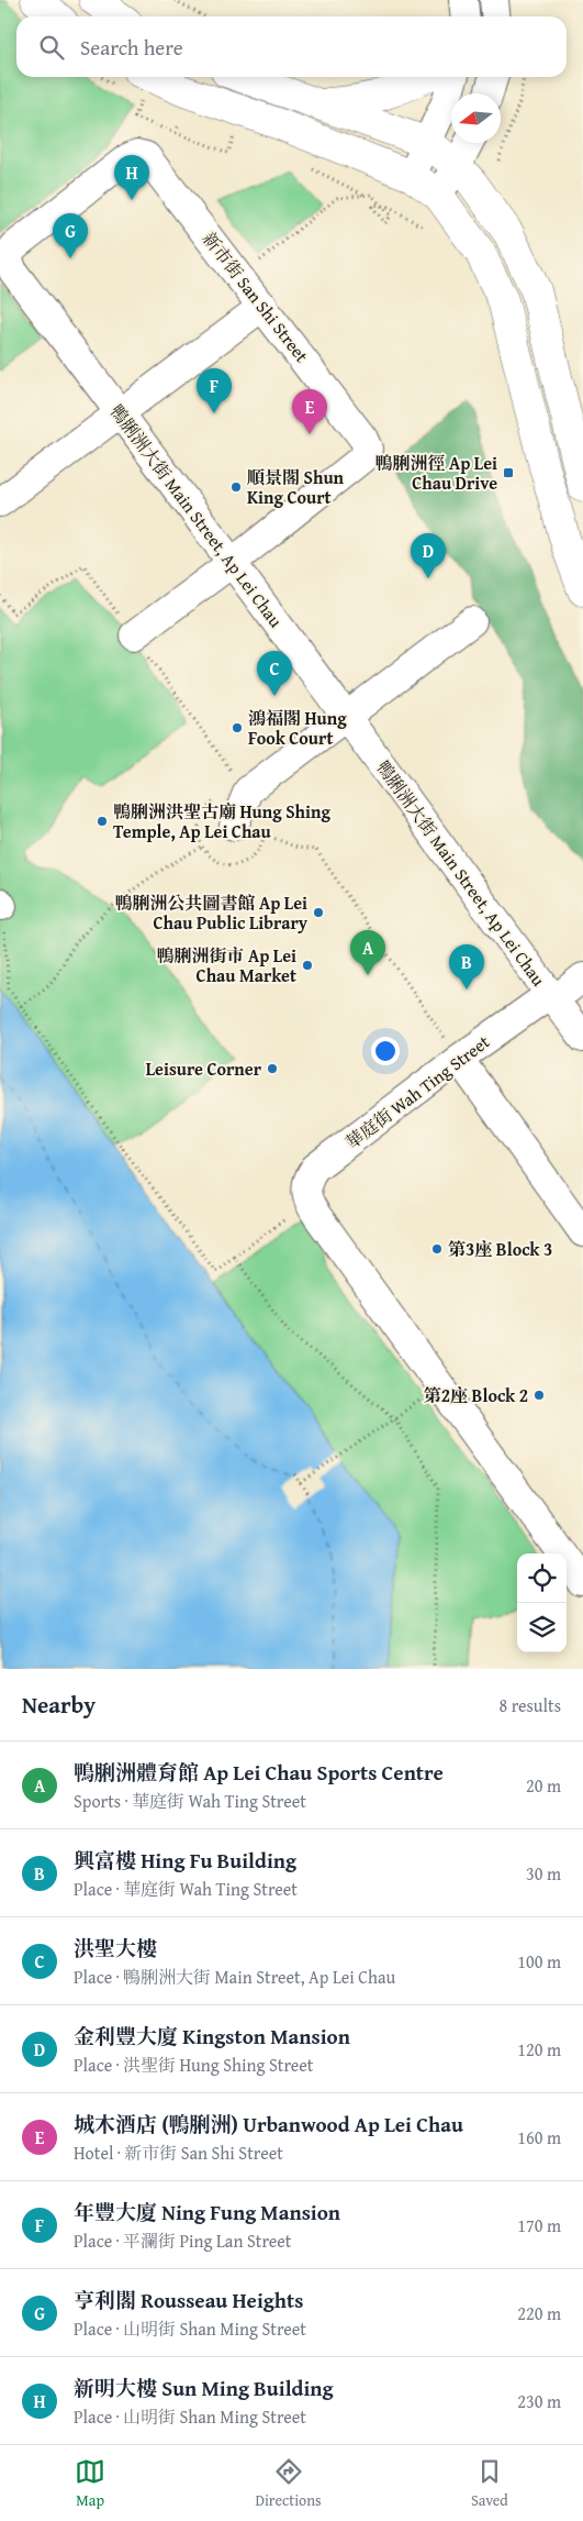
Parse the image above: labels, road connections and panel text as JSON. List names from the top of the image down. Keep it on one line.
{"streets":{"street":["新市街 San Shi Street","鴨脷洲大街 Main Street, Ap Lei Chau","華庭街 Wah Ting Street"]},"crossings":[["新市街 San Shi Street","鴨脷洲大街 Main Street, Ap Lei Chau"],["鴨脷洲大街 Main Street, Ap Lei Chau","華庭街 Wah Ting Street"]],"places":{"transit":["鴨脷洲徑 Ap Lei Chau Drive"],"other":["順景閣 Shun King Court","鴻福閣 Hung Fook Court","鴨脷洲洪聖古廟 Hung Shing Temple, Ap Lei Chau","鴨脷洲公共圖書館 Ap Lei Chau Public Library","鴨脷洲街市 Ap Lei Chau Market","Leisure Corner","第3座 Block 3","第2座 Block 2"]},"north":"left","page":{"search":"Search here","pins":["H","G","F","E","D","C","A","B"],"heading":["Nearby","8 results"],"list":[{"mark":"A","name":"鴨脷洲體育館 Ap Lei Chau Sports Centre","note":"Sports · 華庭街 Wah Ting Street","value":"20 m"},{"mark":"B","name":"興富樓 Hing Fu Building","note":"Place · 華庭街 Wah Ting Street","value":"30 m"},{"mark":"C","name":"洪聖大樓","note":"Place · 鴨脷洲大街 Main Street, Ap Lei Chau","value":"100 m"},{"mark":"D","name":"金利豐大廈 Kingston Mansion","note":"Place · 洪聖街 Hung Shing Street","value":"120 m"},{"mark":"E","name":"城木酒店 (鴨脷洲) Urbanwood Ap Lei Chau","note":"Hotel · 新市街 San Shi Street","value":"160 m"},{"mark":"F","name":"年豐大廈 Ning Fung Mansion","note":"Place · 平瀾街 Ping Lan Street","value":"170 m"},{"mark":"G","name":"亨利閣 Rousseau Heights","note":"Place · 山明街 Shan Ming Street","value":"220 m"},{"mark":"H","name":"新明大樓 Sun Ming Building","note":"Place · 山明街 Shan Ming Street","value":"230 m"}],"nav":["Map","Directions","Saved"]}}
